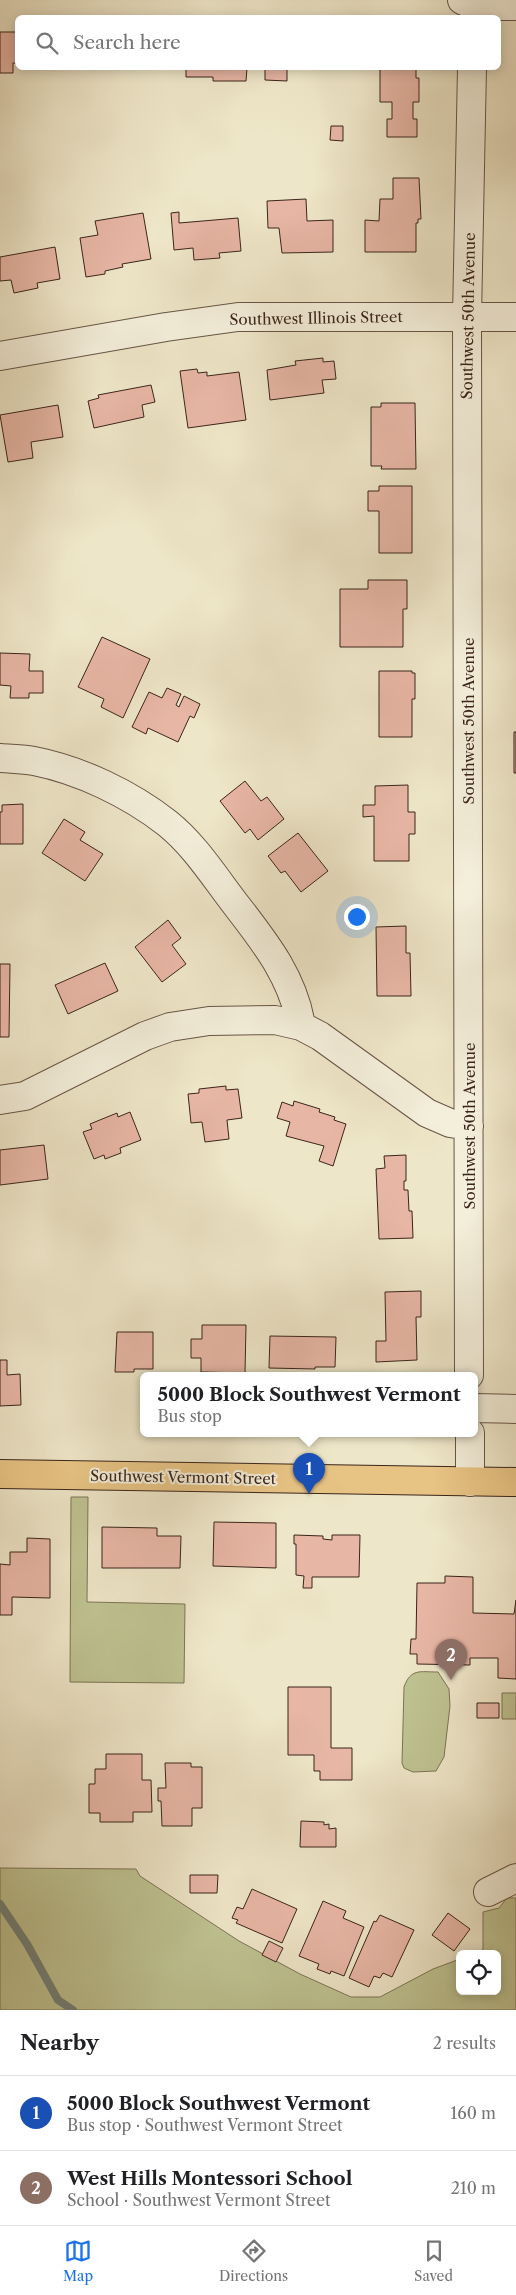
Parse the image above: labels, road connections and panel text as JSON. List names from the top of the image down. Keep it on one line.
{"streets":{"main road":["Southwest Vermont Street"],"street":["Southwest 50th Avenue","Southwest Illinois Street"]},"crossings":[["Southwest 50th Avenue","Southwest Illinois Street"]],"page":{"search":"Search here","popup":["5000 Block Southwest Vermont","Bus stop"],"pins":["1","2"],"heading":["Nearby","2 results"],"list":[{"mark":"1","name":"5000 Block Southwest Vermont","note":"Bus stop · Southwest Vermont Street","value":"160 m"},{"mark":"2","name":"West Hills Montessori School","note":"School · Southwest Vermont Street","value":"210 m"}],"nav":["Map","Directions","Saved"]}}
